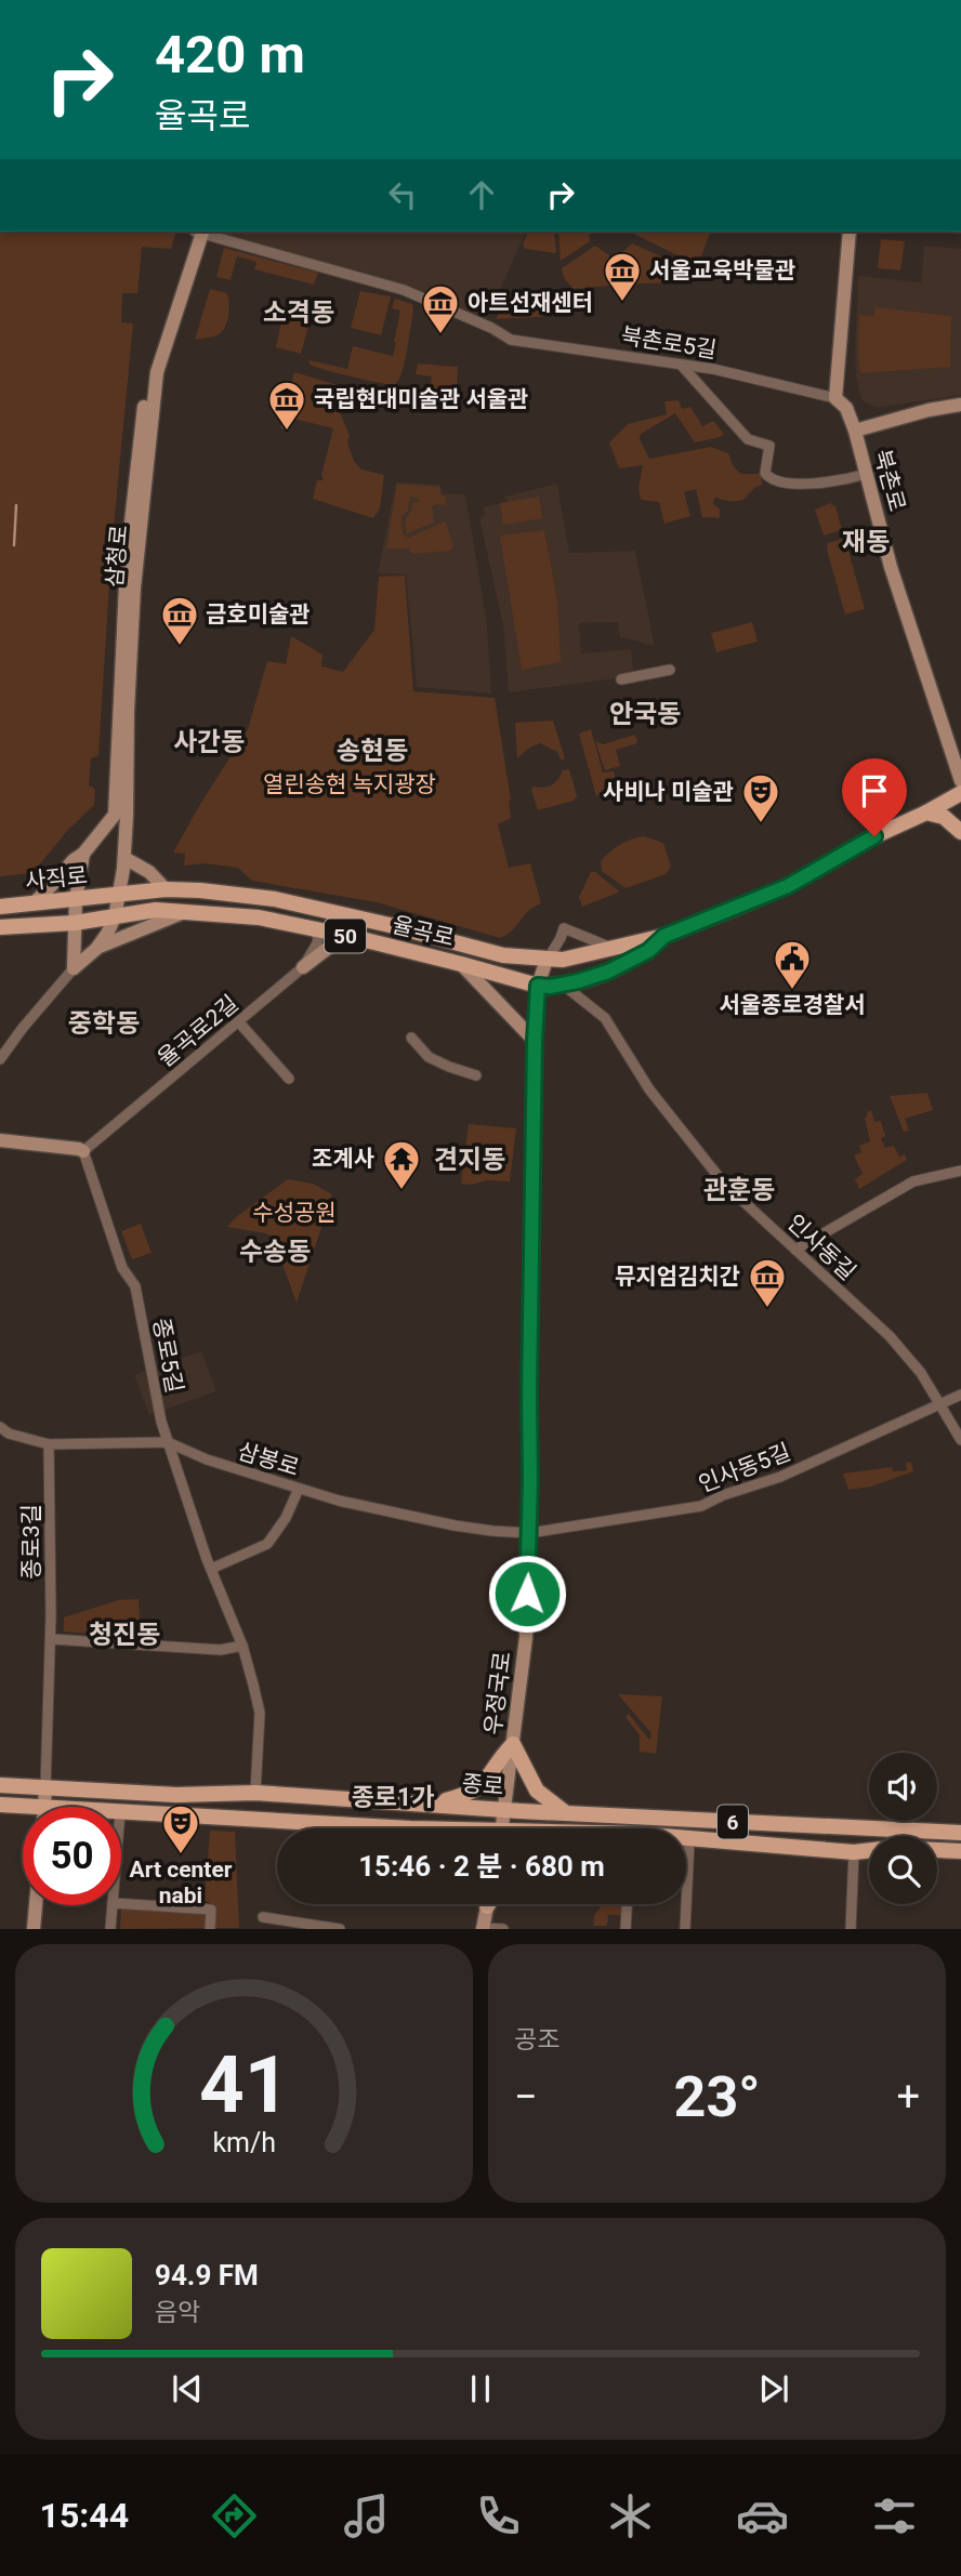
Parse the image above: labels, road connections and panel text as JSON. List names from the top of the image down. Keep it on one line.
{"streets":{"main road":["사직로","율곡로","50","종로","6"],"street":["북촌로5길","북촌로","삼청로","율곡로2길","인사동길","종로5길","삼봉로","인사동5길","종로3길","우정국로"]},"crossings":[["북촌로5길","북촌로"],["북촌로5길","삼청로"],["삼청로","사직로"],["삼청로","율곡로"],["사직로","율곡로"],["율곡로","율곡로2길"],["율곡로","인사동길"],["율곡로","우정국로"],["율곡로2길","종로5길"],["인사동길","인사동5길"],["종로5길","삼봉로"],["종로5길","종로"],["삼봉로","인사동5길"],["삼봉로","종로3길"],["삼봉로","우정국로"],["인사동5길","우정국로"],["종로3길","종로"],["우정국로","종로"]],"districts":["소격동","재동","안국동","사간동","송현동","중학동","견지동","관훈동","수송동","청진동","종로1가"],"parks":["열린송현 녹지광장","수성공원"],"places":{"museum":["서울교육박물관","아트선재센터","국립현대미술관 서울관","금호미술관","뮤지엄김치간"],"theatre":["사비나 미술관","Art center nabi"],"public building":["서울종로경찰서"],"temple":["조계사"]},"page":{"turn":["420 m","율곡로"],"limit":"50","trip":"15:46 · 2 분 · 680 m","tile":"공조","heat":["−","23°","+"],"song":["94.9 FM","음악"],"tabs":"15:44","gauge":["41","km/h"]}}
